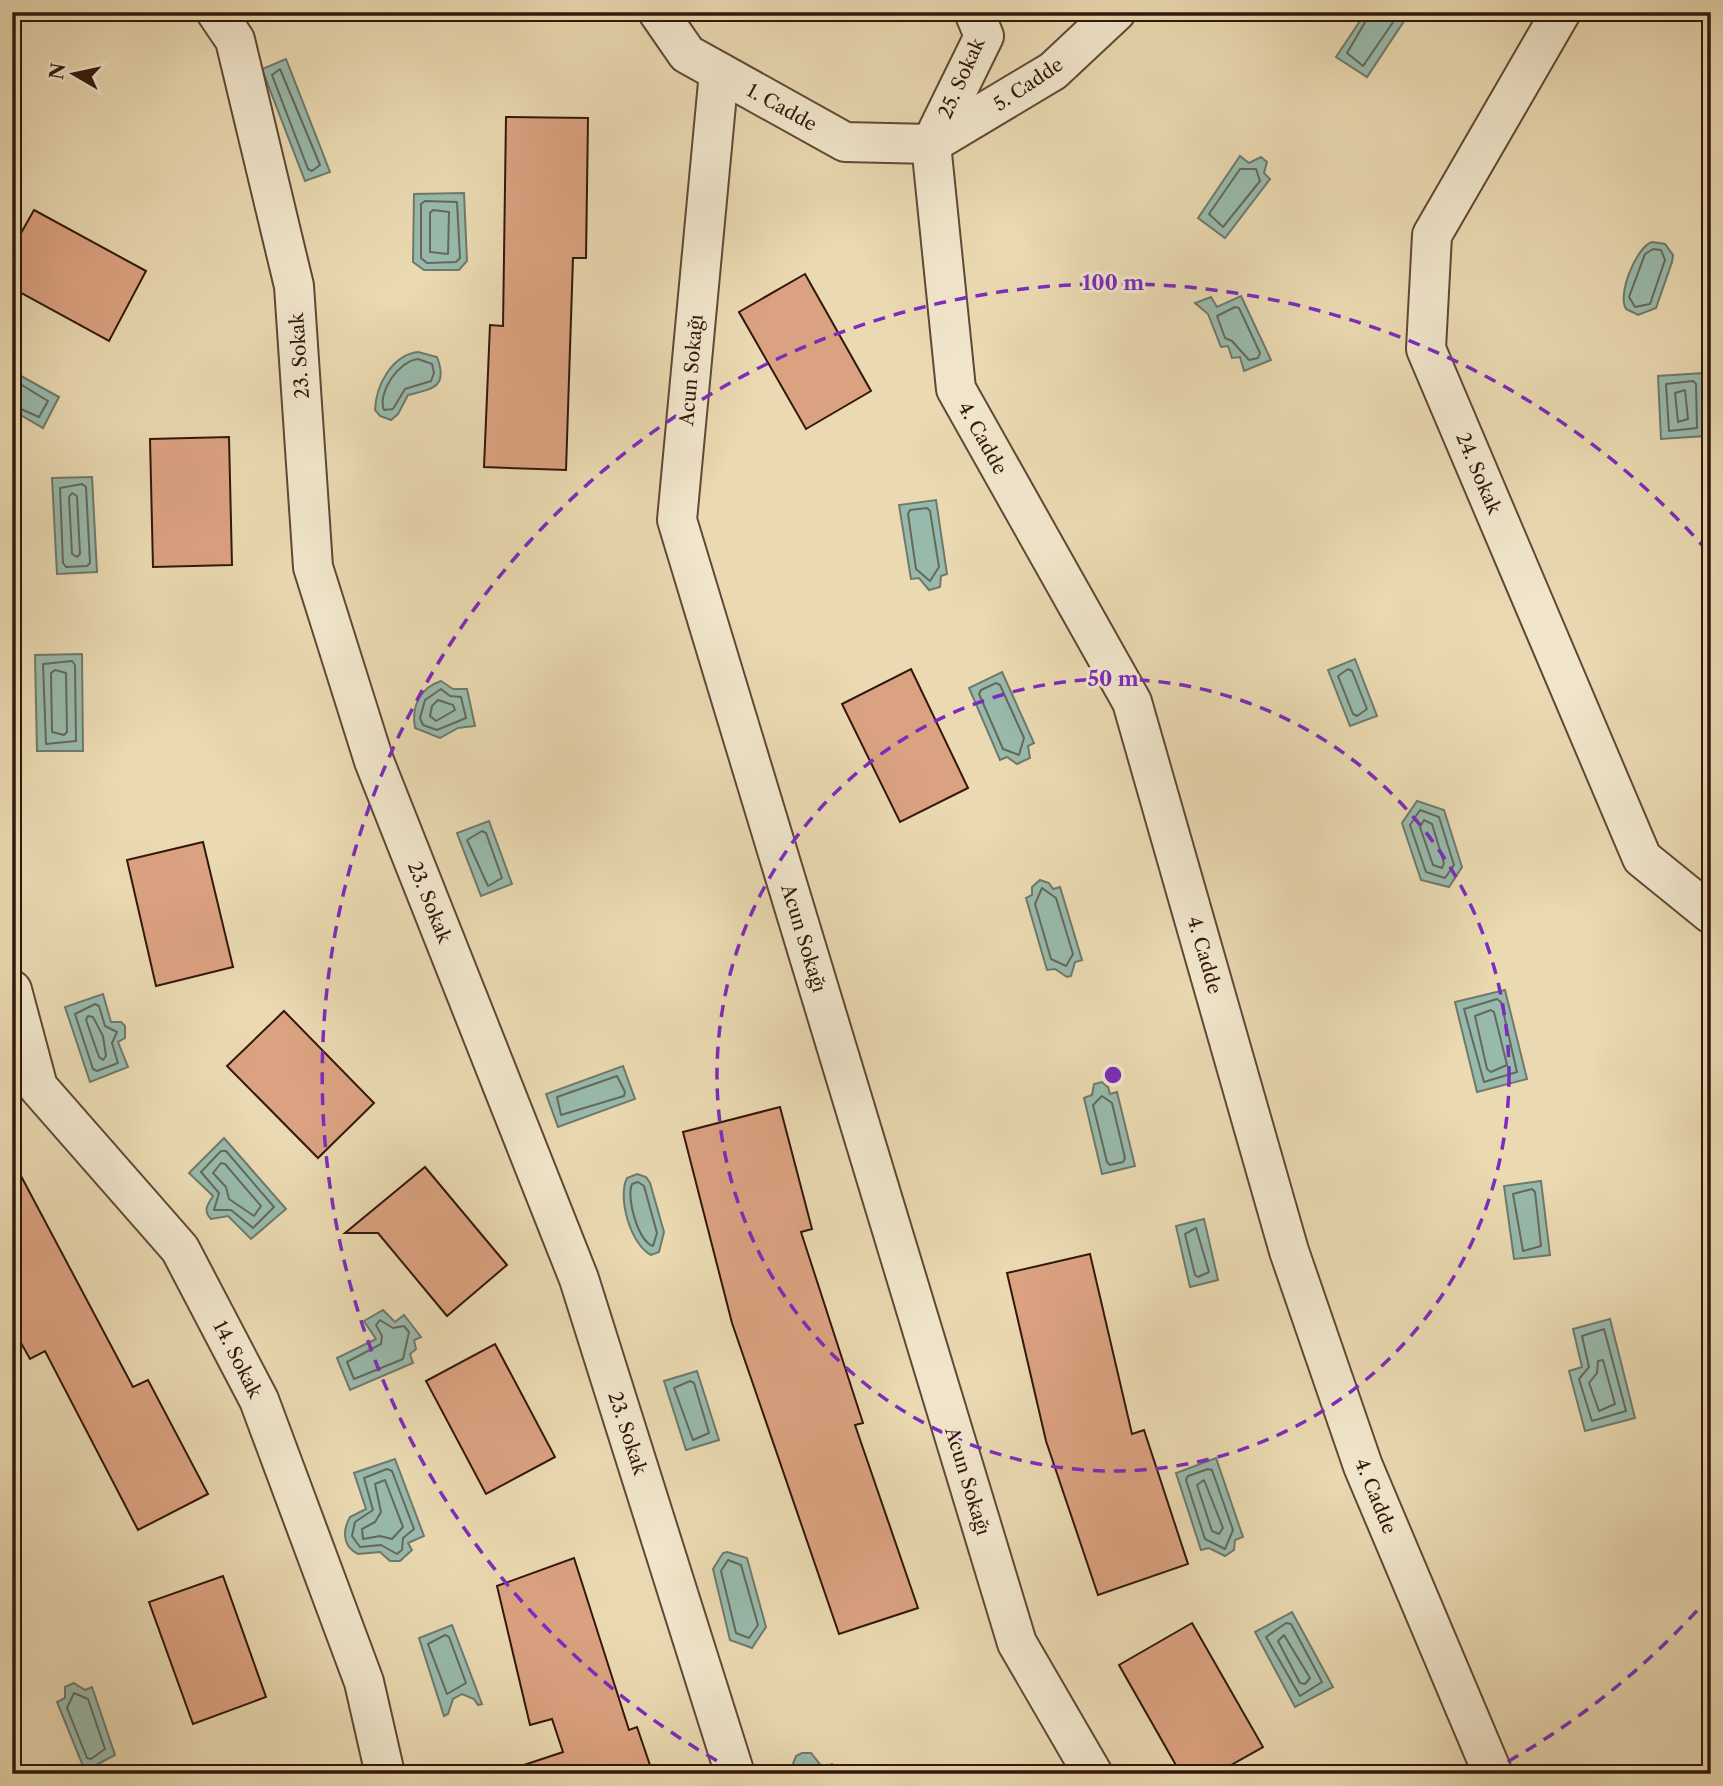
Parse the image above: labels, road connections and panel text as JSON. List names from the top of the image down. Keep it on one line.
{"streets":{"street":["25. Sokak","5. Cadde","1. Cadde","23. Sokak","Acun Sokağı","4. Cadde","24. Sokak","14. Sokak"]},"crossings":[["25. Sokak","5. Cadde"],["25. Sokak","1. Cadde"],["25. Sokak","4. Cadde"],["5. Cadde","1. Cadde"],["5. Cadde","4. Cadde"],["1. Cadde","Acun Sokağı"],["1. Cadde","4. Cadde"]],"north":"left","rings":["100 m","50 m"]}
